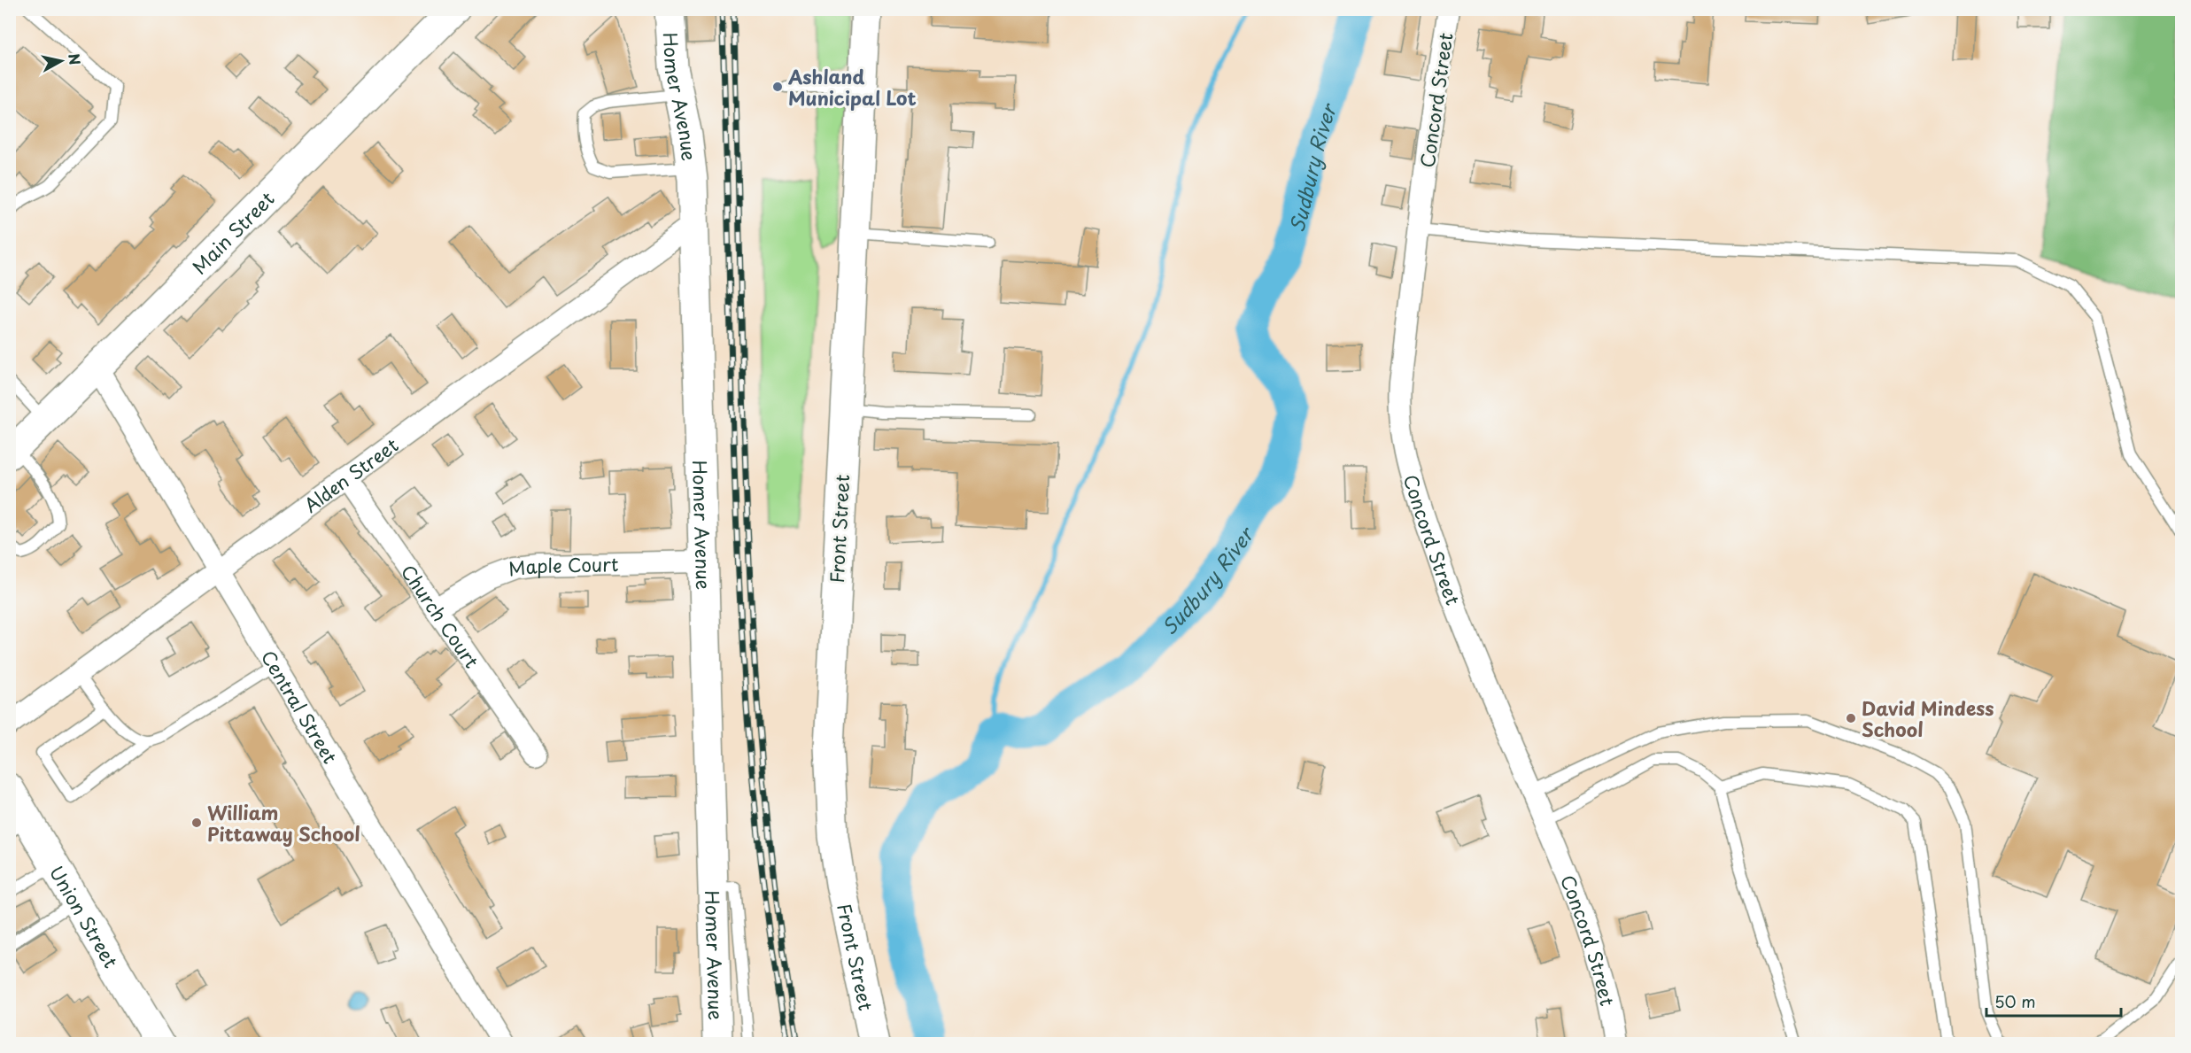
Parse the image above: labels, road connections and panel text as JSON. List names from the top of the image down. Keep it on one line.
{"streets":{"street":["Homer Avenue","Concord Street","Main Street","Alden Street","Front Street","Maple Court","Church Court","Central Street","Union Street"]},"crossings":[["Homer Avenue","Alden Street"],["Homer Avenue","Maple Court"],["Main Street","Central Street"],["Alden Street","Church Court"],["Alden Street","Central Street"],["Maple Court","Church Court"]],"water":["Sudbury River"],"places":["Ashland Municipal Lot","David Mindess School","William Pittaway School"],"scale_bar":"50 m","north":"right"}
